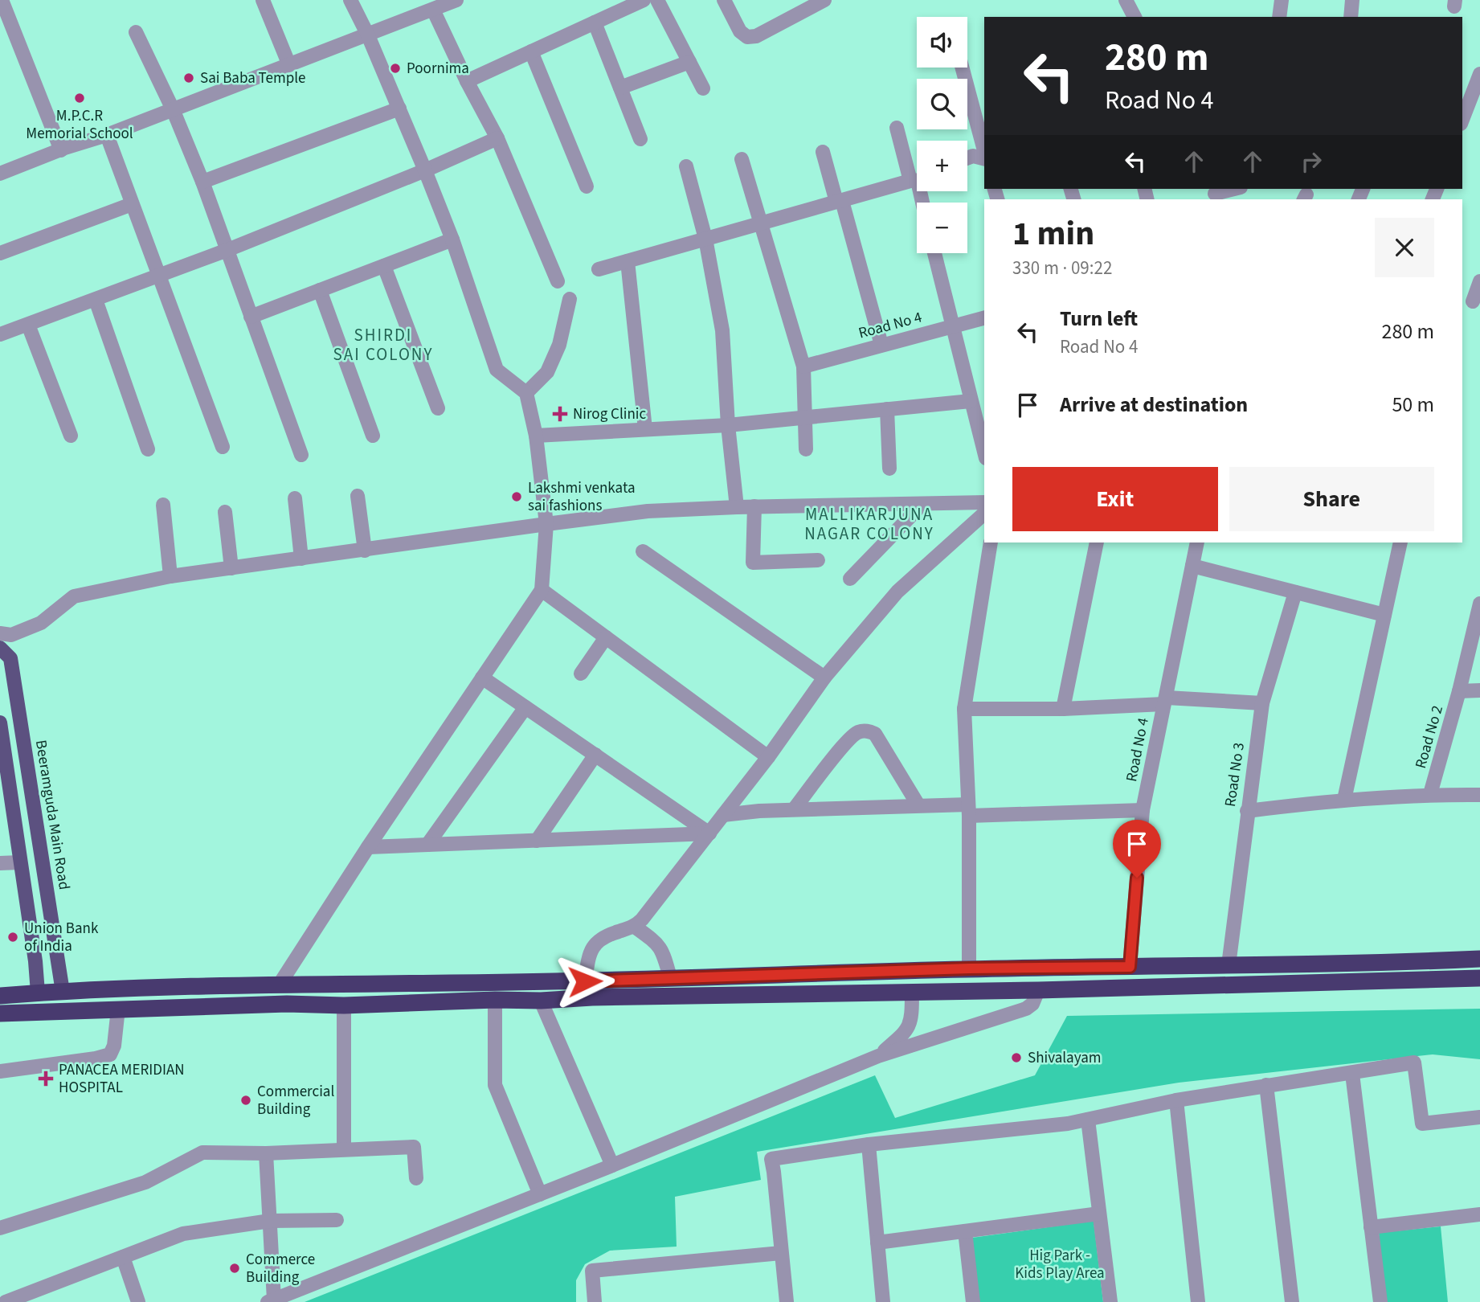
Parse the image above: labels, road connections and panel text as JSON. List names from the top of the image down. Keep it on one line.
{"streets":{"main road":["Beeramguda Main Road"],"street":["Road No 4","Road No 2","Road No 3"]},"districts":["SHIRDI SAI COLONY","MALLIKARJUNA NAGAR COLONY"],"parks":["Hig Park - Kids Play Area"],"places":{"other":["Poornima","Sai Baba Temple","M.P.C.R Memorial School","Lakshmi venkata sai fashions","Union Bank of India","Shivalayam","Commercial Building","Commerce Building"],"health":["Nirog Clinic","PANACEA MERIDIAN HOSPITAL"]},"page":{"map_buttons":["+","−"],"turn":["280 m","Road No 4"],"heading":["1 min","330 m · 09:22"],"list":[{"name":"Turn left","note":"Road No 4","value":"280 m"},{"name":"Arrive at destination","value":"50 m"}],"buttons":["Exit","Share"]}}
